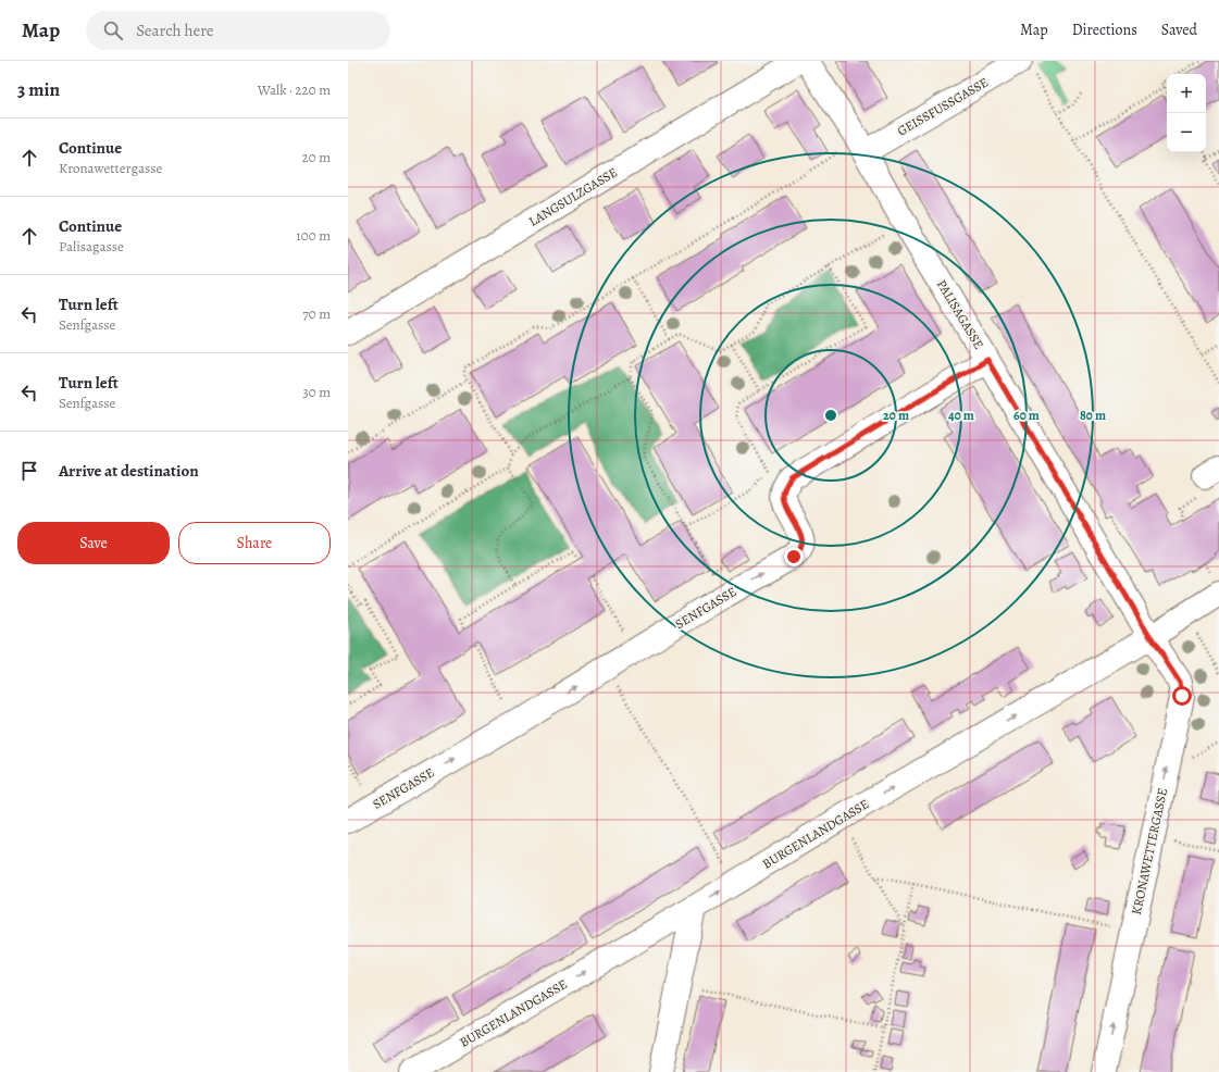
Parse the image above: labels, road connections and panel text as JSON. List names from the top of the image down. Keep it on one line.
{"streets":{"street":["GEISSFUSSGASSE","LANGSULZGASSE","PALISAGASSE","SENFGASSE","BURGENLANDGASSE","KRONAWETTERGASSE"]},"crossings":[["GEISSFUSSGASSE","PALISAGASSE"],["PALISAGASSE","BURGENLANDGASSE"],["PALISAGASSE","KRONAWETTERGASSE"],["BURGENLANDGASSE","KRONAWETTERGASSE"]],"one_way":["SENFGASSE","BURGENLANDGASSE","KRONAWETTERGASSE"],"page":{"header":"Map","search":"Search here","nav":["Map","Directions","Saved"],"heading":["3 min","Walk · 220 m"],"map_buttons":["+","−"],"list":[["Continue","Kronawettergasse","20 m"],["Continue","Palisagasse","100 m"],["Turn left","Senfgasse","70 m"],["Turn left","Senfgasse","30 m"],"Arrive at destination"],"buttons":["Save","Share"]},"rings":["20 m","40 m","60 m","80 m"]}
